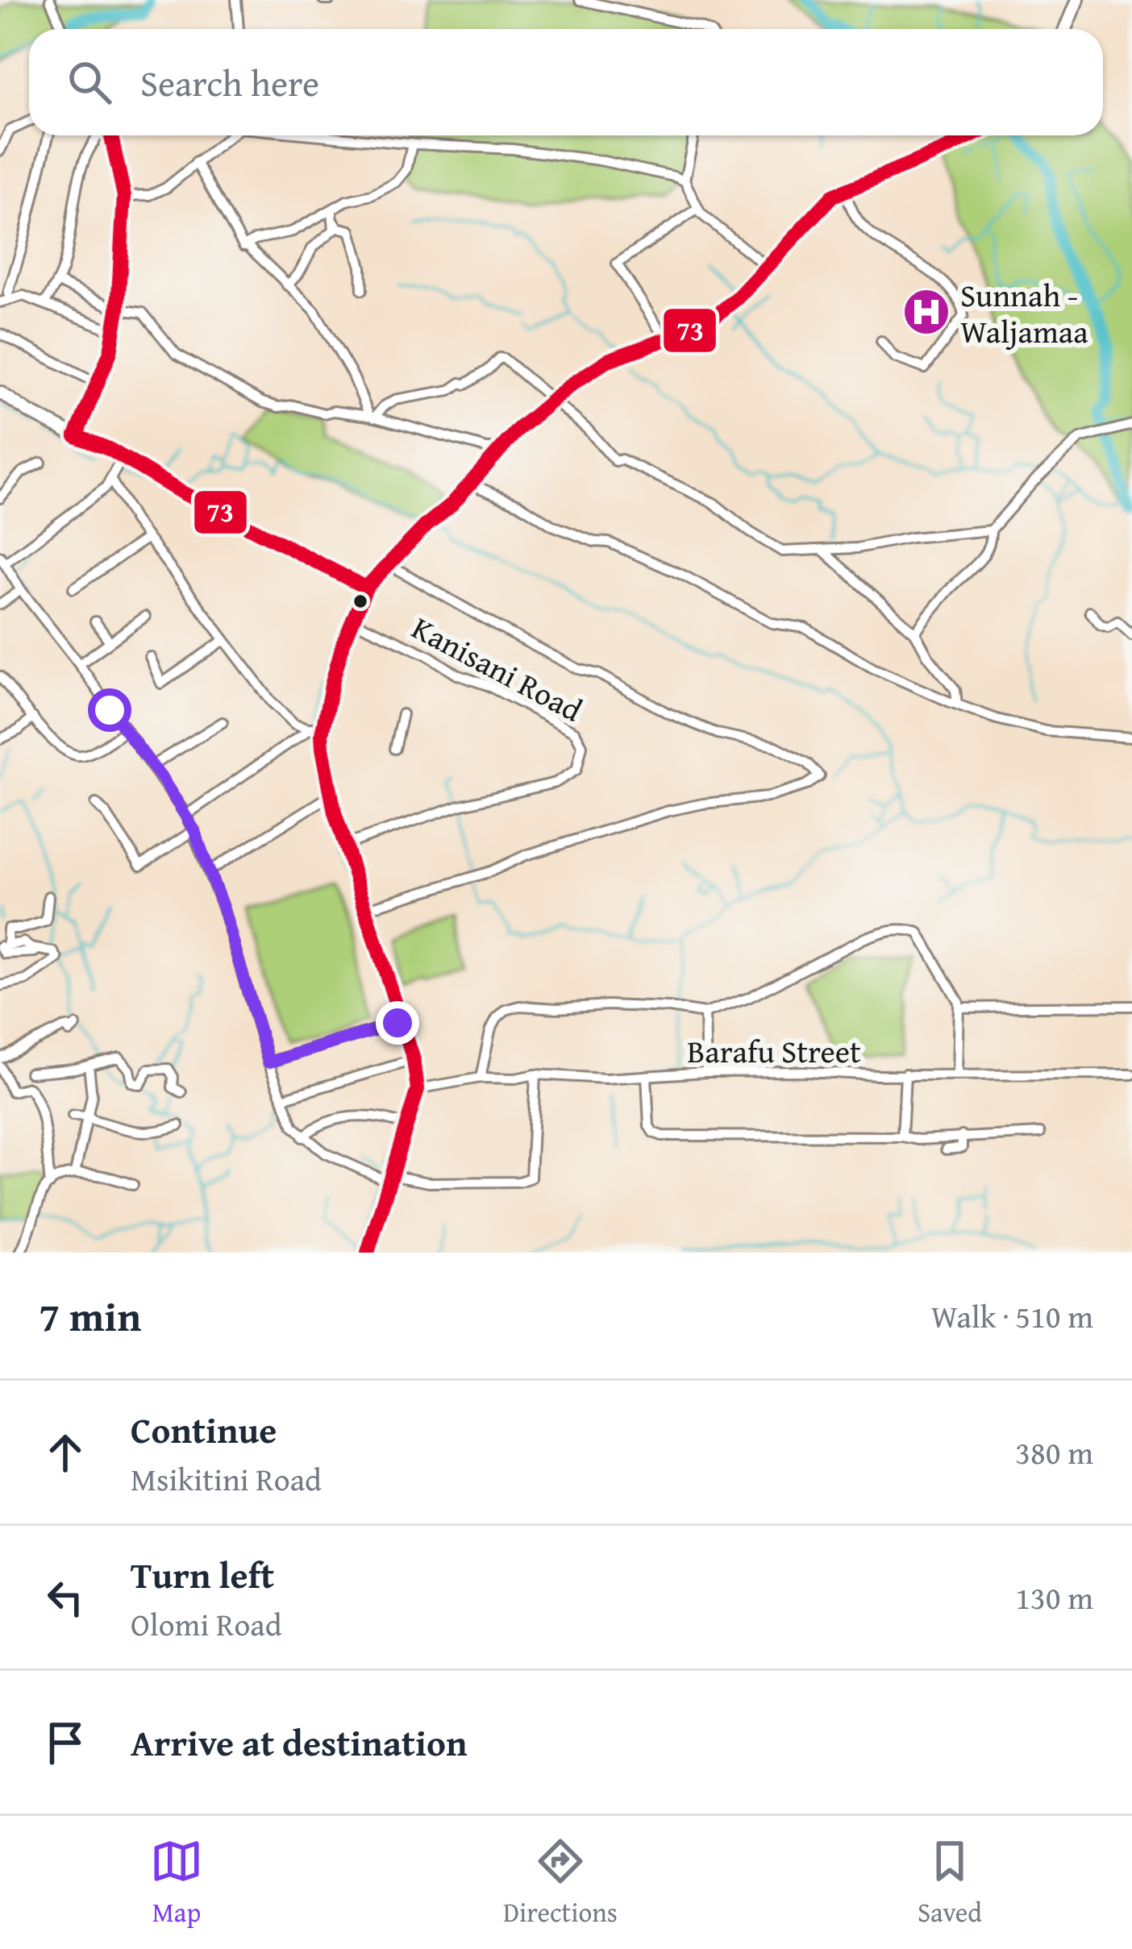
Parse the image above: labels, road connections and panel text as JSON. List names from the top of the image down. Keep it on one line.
{"streets":{"street":["Kanisani Road","Barafu Street"]},"places":{"hospital":["Sunnah - Waljamaa"]},"lines":["transit line 73"],"page":{"search":"Search here","heading":["7 min","Walk · 510 m"],"list":[["Continue","Msikitini Road","380 m"],["Turn left","Olomi Road","130 m"],"Arrive at destination"],"nav":["Map","Directions","Saved"]}}
